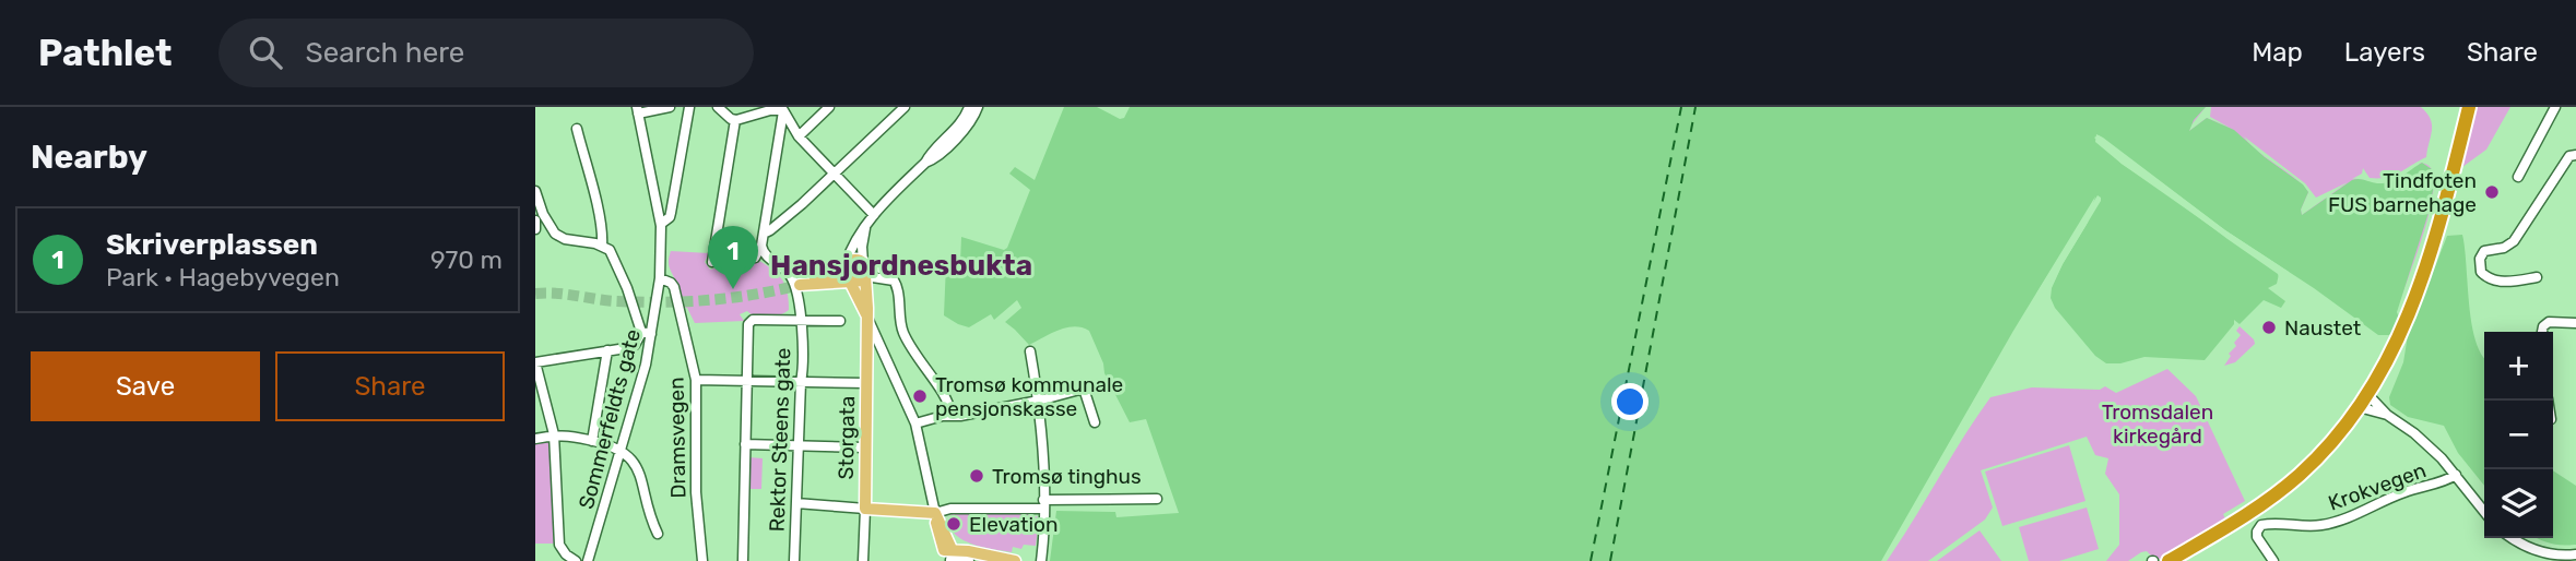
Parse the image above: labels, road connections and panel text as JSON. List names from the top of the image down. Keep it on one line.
{"streets":{"main road":["Storgata"],"street":["Sommerfeldts gate","Dramsvegen","Rektor Steens gate","Krokvegen"]},"crossings":[["Sommerfeldts gate","Dramsvegen"]],"districts":["Hansjordnesbukta"],"parks":["Tromsdalen kirkegård"],"places":["Tindfoten FUS barnehage","Naustet","Tromsø kommunale pensjonskasse","Tromsø tinghus","Elevation"],"page":{"header":"Pathlet","search":"Search here","nav":["Map","Layers","Share"],"heading":"Nearby","list":[{"mark":"1","name":"Skriverplassen","note":"Park · Hagebyvegen","value":"970 m"}],"pins":"1","buttons":["Save","Share"],"map_buttons":["+","−"]}}
